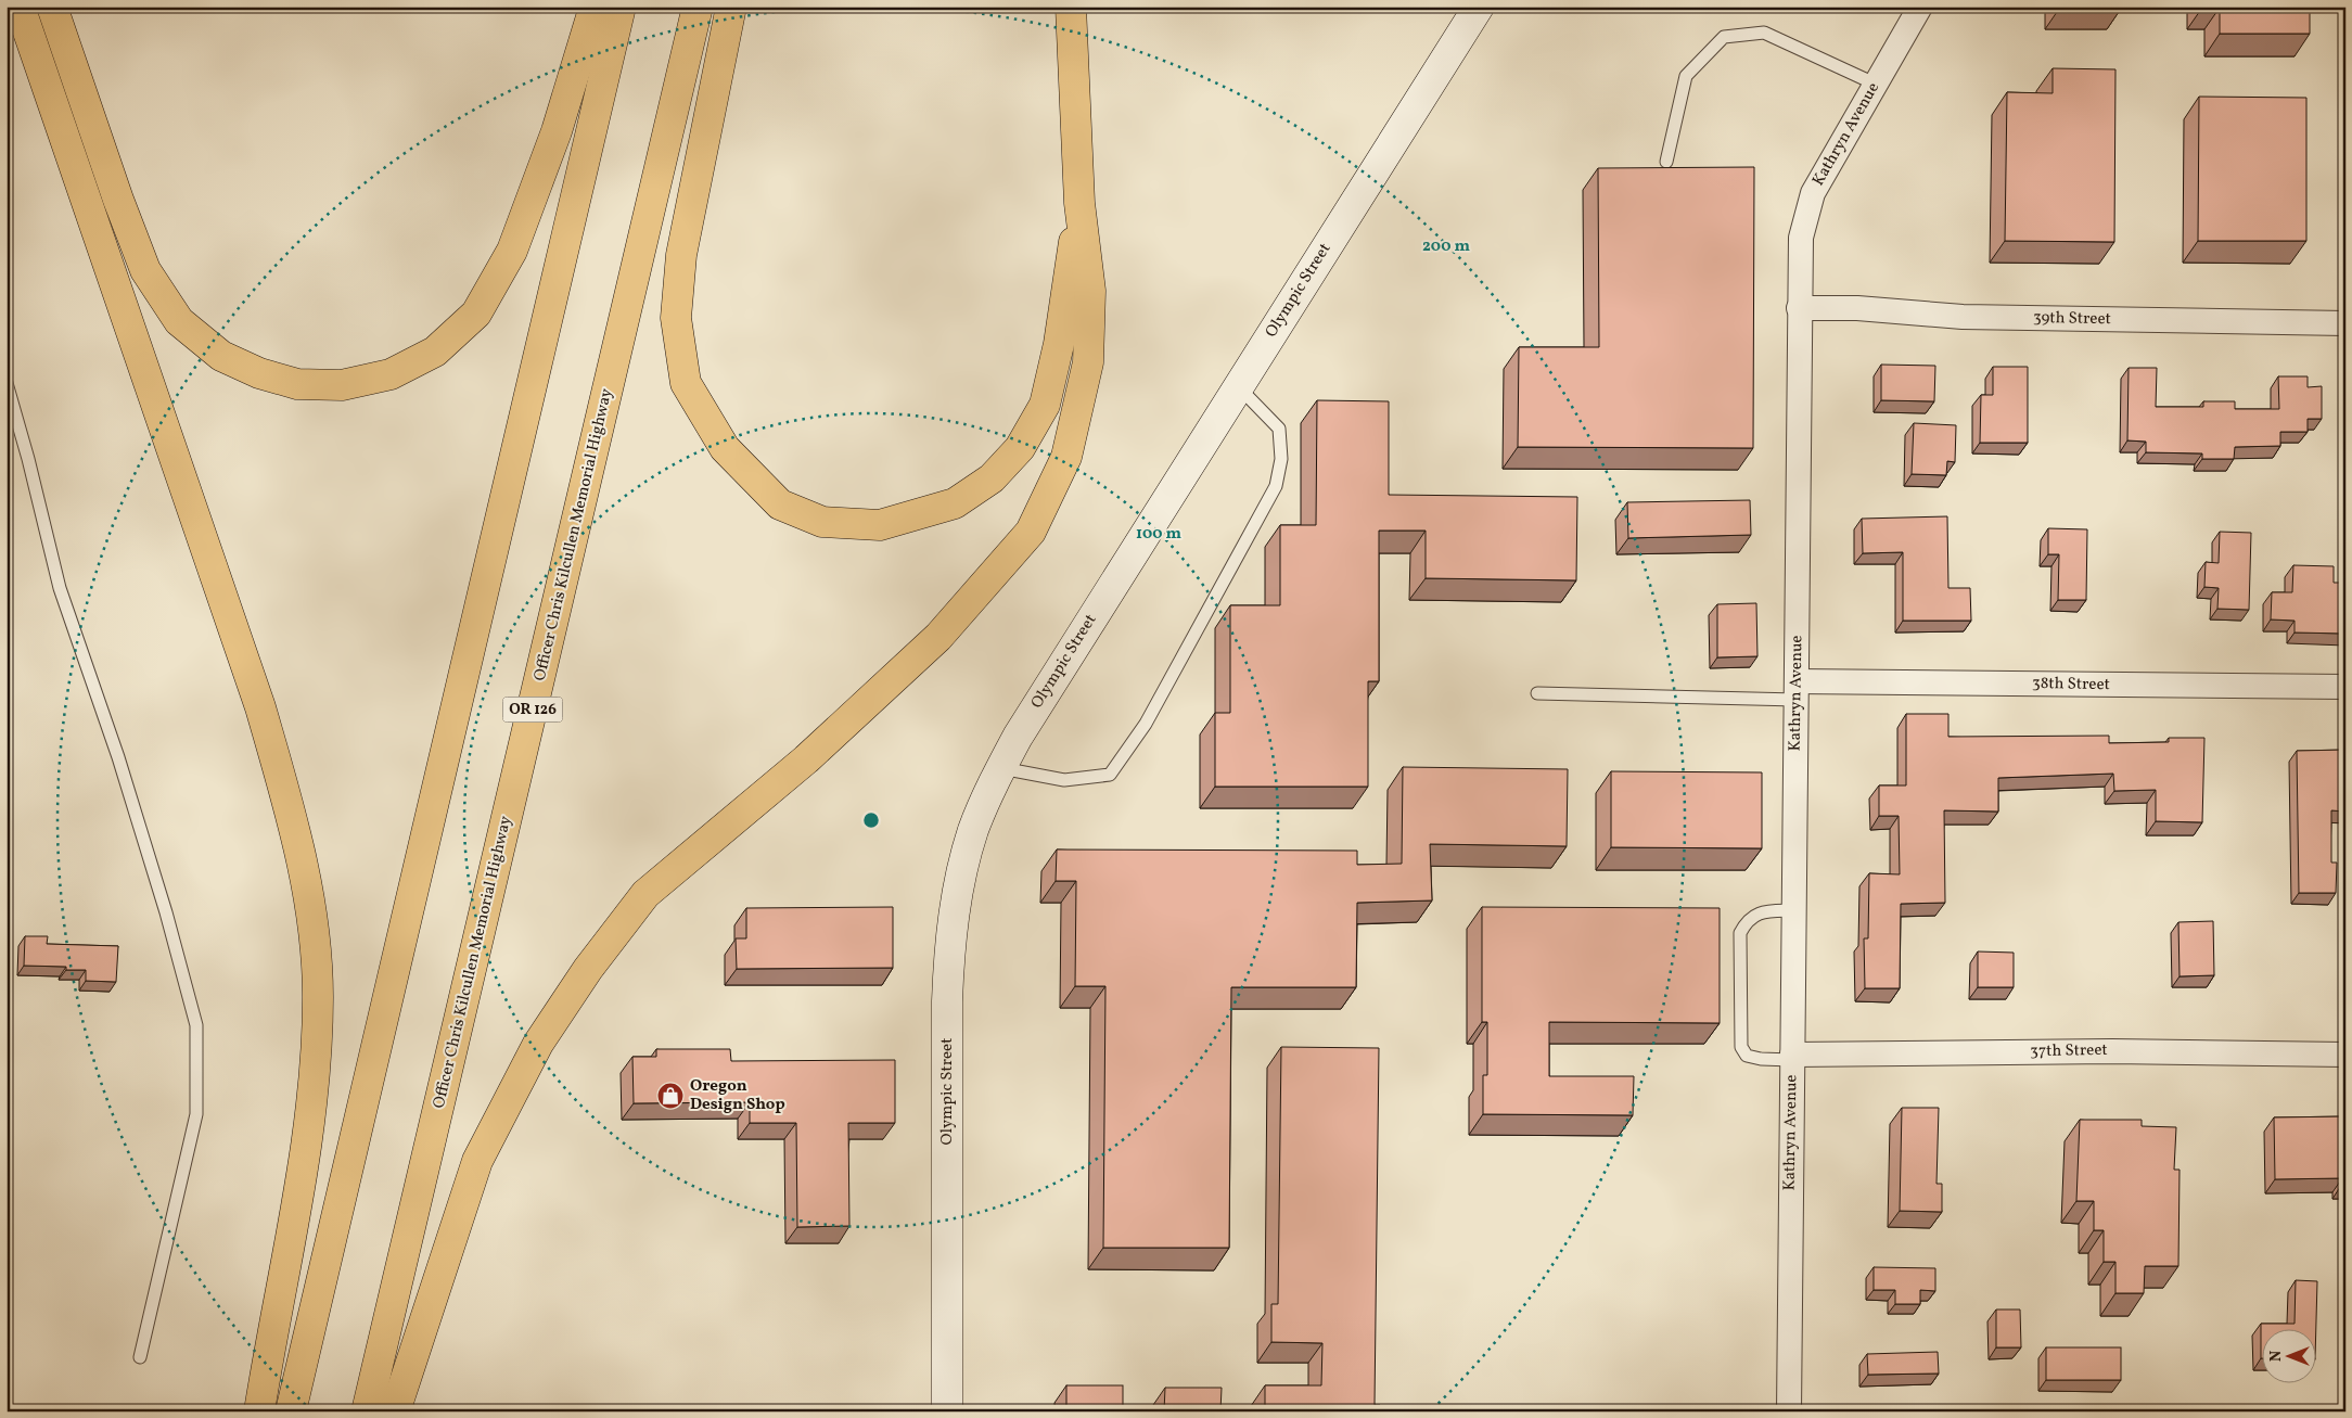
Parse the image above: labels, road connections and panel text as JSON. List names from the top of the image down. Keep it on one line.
{"streets":{"highway":["Officer Chris Kilcullen Memorial Highway","OR 126"],"main road":["Olympic Street"],"street":["Kathryn Avenue","39th Street","38th Street","37th Street"]},"crossings":[["Kathryn Avenue","39th Street"],["Kathryn Avenue","38th Street"],["Kathryn Avenue","37th Street"]],"places":{"shop":["Oregon Design Shop"]},"north":"left","rings":["200 m","100 m"]}
